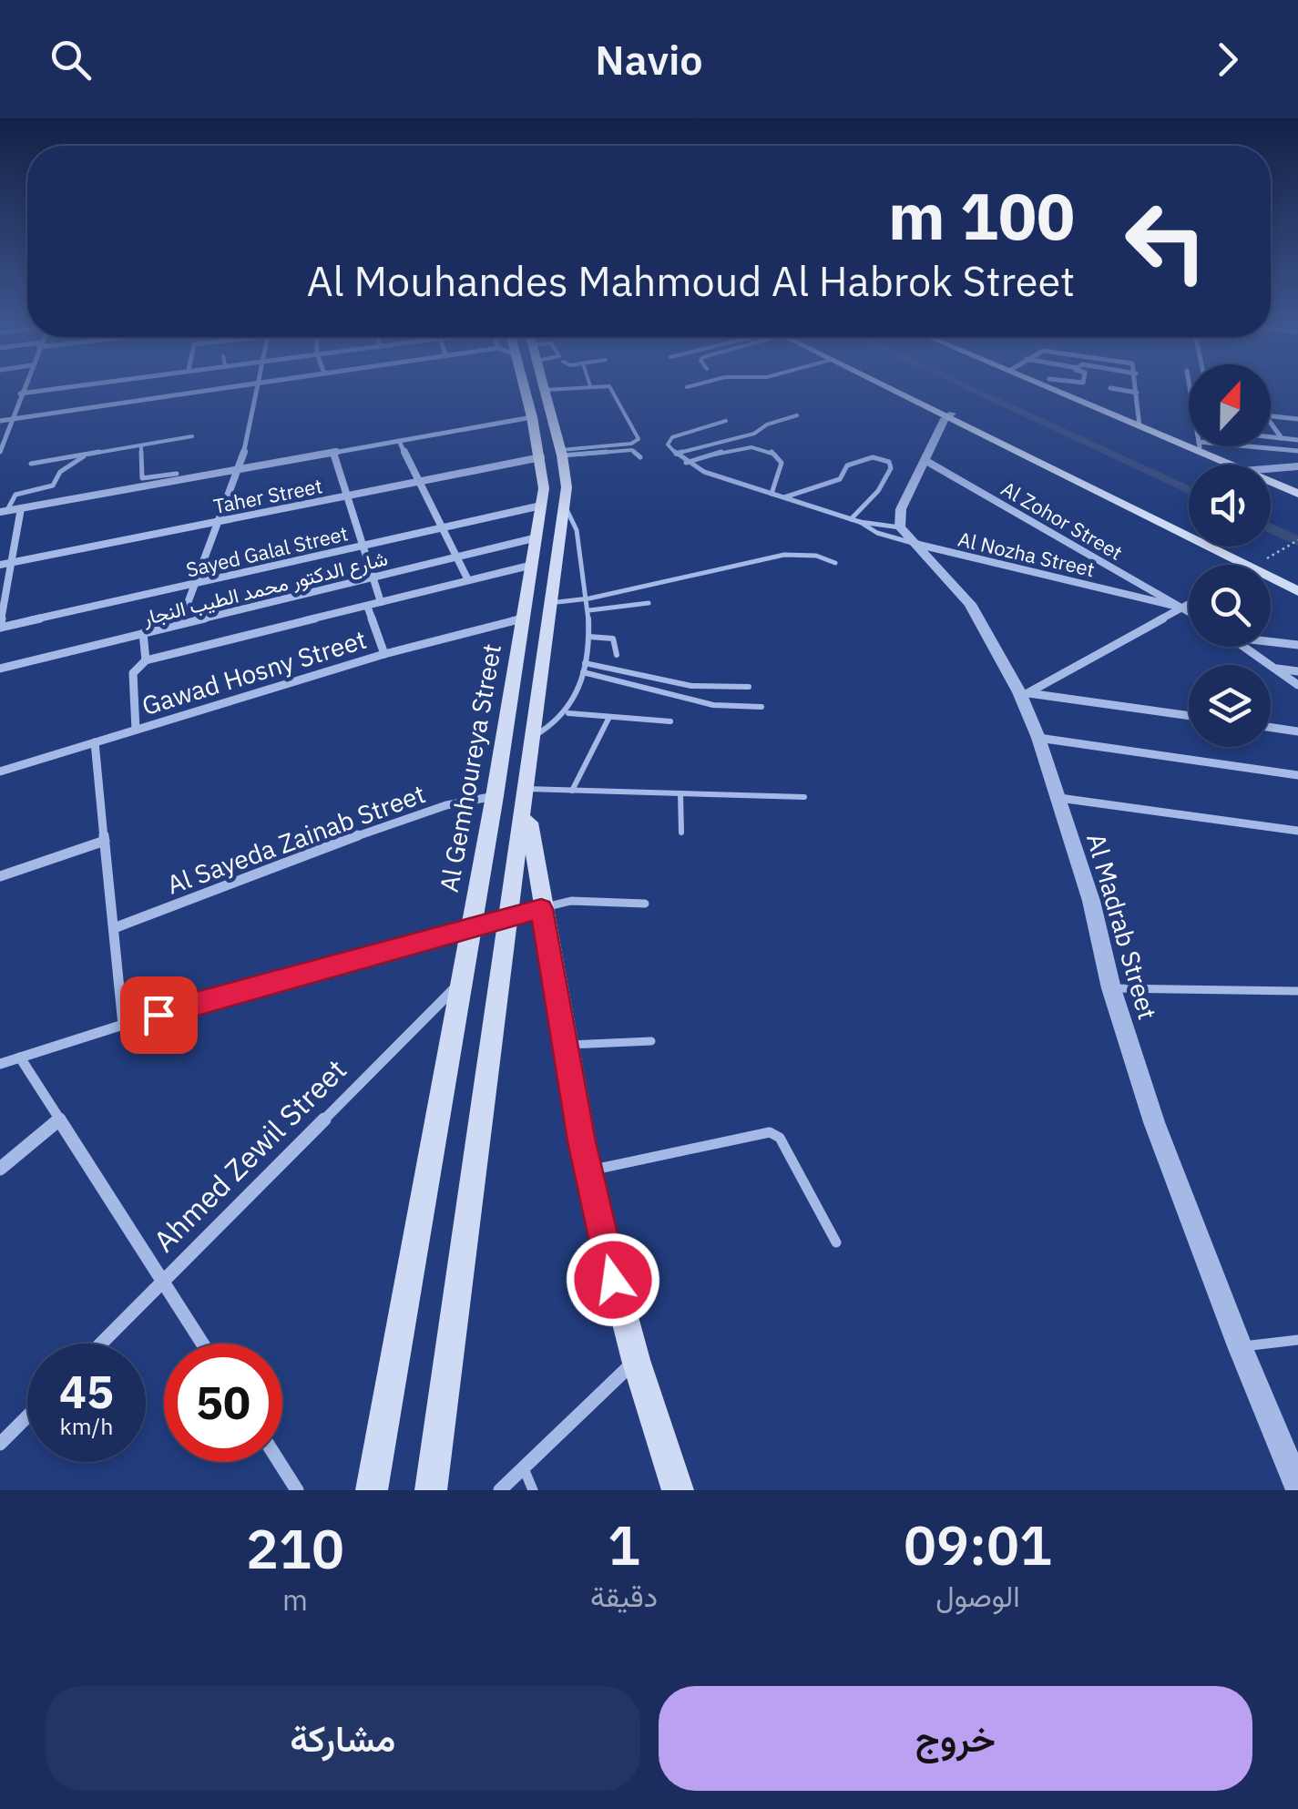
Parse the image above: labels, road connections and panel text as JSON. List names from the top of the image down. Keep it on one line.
{"streets":{"main road":["Al Gemhoureya Street"],"street":["Taher Street","Al Zohor Street","Sayed Galal Street","Al Nozha Street","شارع الدكتور محمد الطيب النجار","Gawad Hosny Street","Al Sayeda Zainab Street","Al Madrab Street","Ahmed Zewil Street"]},"crossings":[["Taher Street","Al Gemhoureya Street"],["Al Zohor Street","Al Nozha Street"],["Sayed Galal Street","Al Gemhoureya Street"],["Al Nozha Street","Al Madrab Street"],["شارع الدكتور محمد الطيب النجار","Al Gemhoureya Street"],["Gawad Hosny Street","Al Gemhoureya Street"],["Al Gemhoureya Street","Al Sayeda Zainab Street"],["Al Gemhoureya Street","Ahmed Zewil Street"]],"north":"top","page":{"header":"Navio","turn":["100 m","Al Mouhandes Mahmoud Al Habrok Street"],"speed":"45 km/h","limit":"50","eta":["09:01","الوصول","1","دقيقة","210","m"],"buttons":["خروج","مشاركة"]}}
